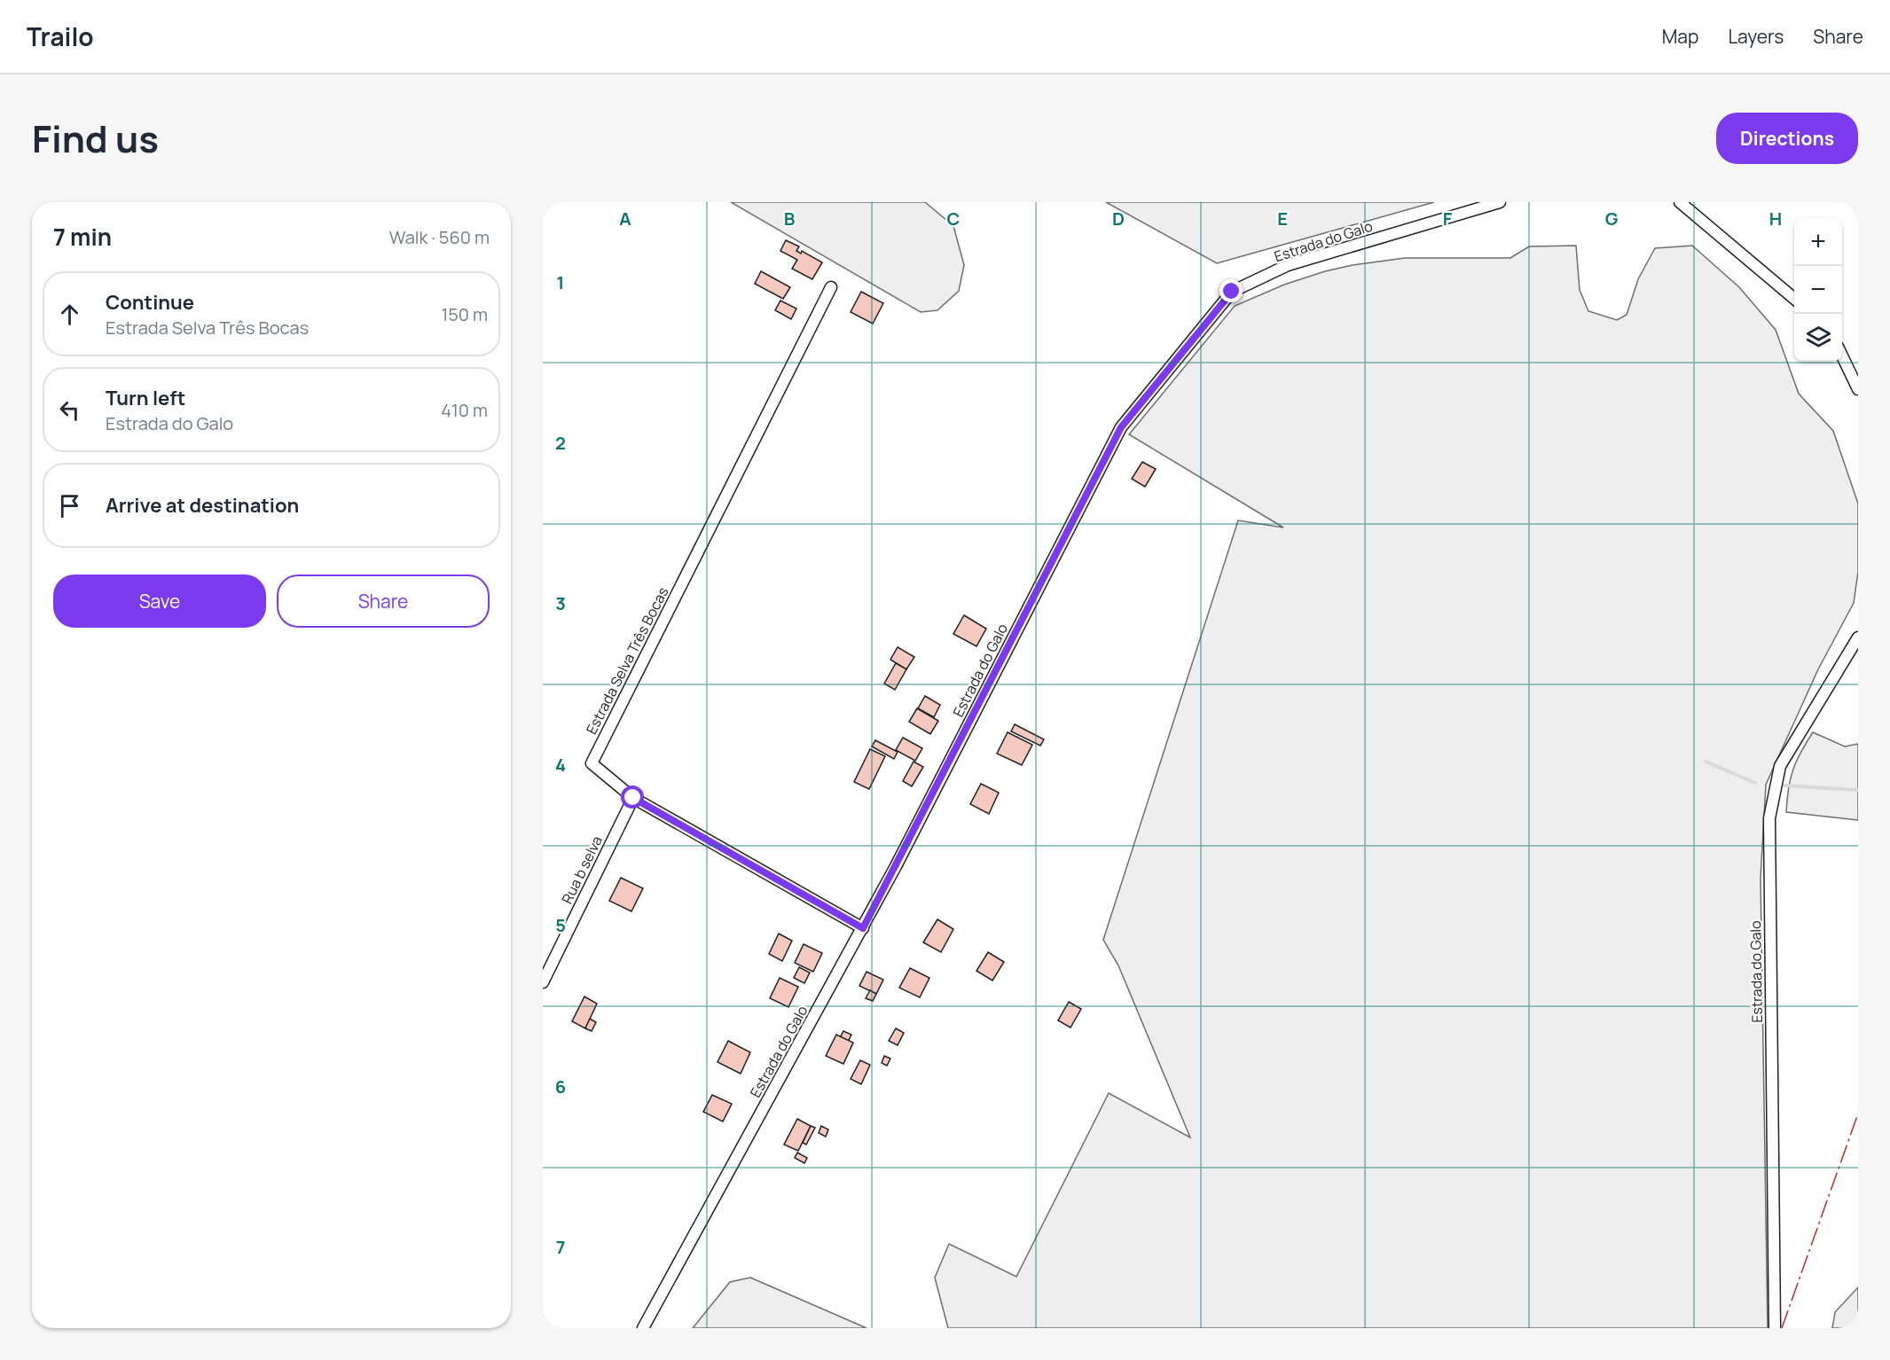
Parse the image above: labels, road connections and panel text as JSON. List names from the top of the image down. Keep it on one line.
{"streets":{"street":["Estrada do Galo","Estrada Selva Três Bocas","Rua b selva"]},"crossings":[["Estrada do Galo","Estrada Selva Três Bocas"],["Estrada Selva Três Bocas","Rua b selva"]],"page":{"header":"Trailo","nav":["Map","Layers","Share"],"title":"Find us","buttons":["Directions",["Save","Share"]],"heading":["7 min","Walk · 560 m"],"map_buttons":["+","−"],"list":[["Continue","Estrada Selva Três Bocas","150 m"],["Turn left","Estrada do Galo","410 m"],"Arrive at destination"]},"grid":{"columns":["A","B","C","D","E","F","G","H"],"rows":["1","2","3","4","5","6","7"]}}
